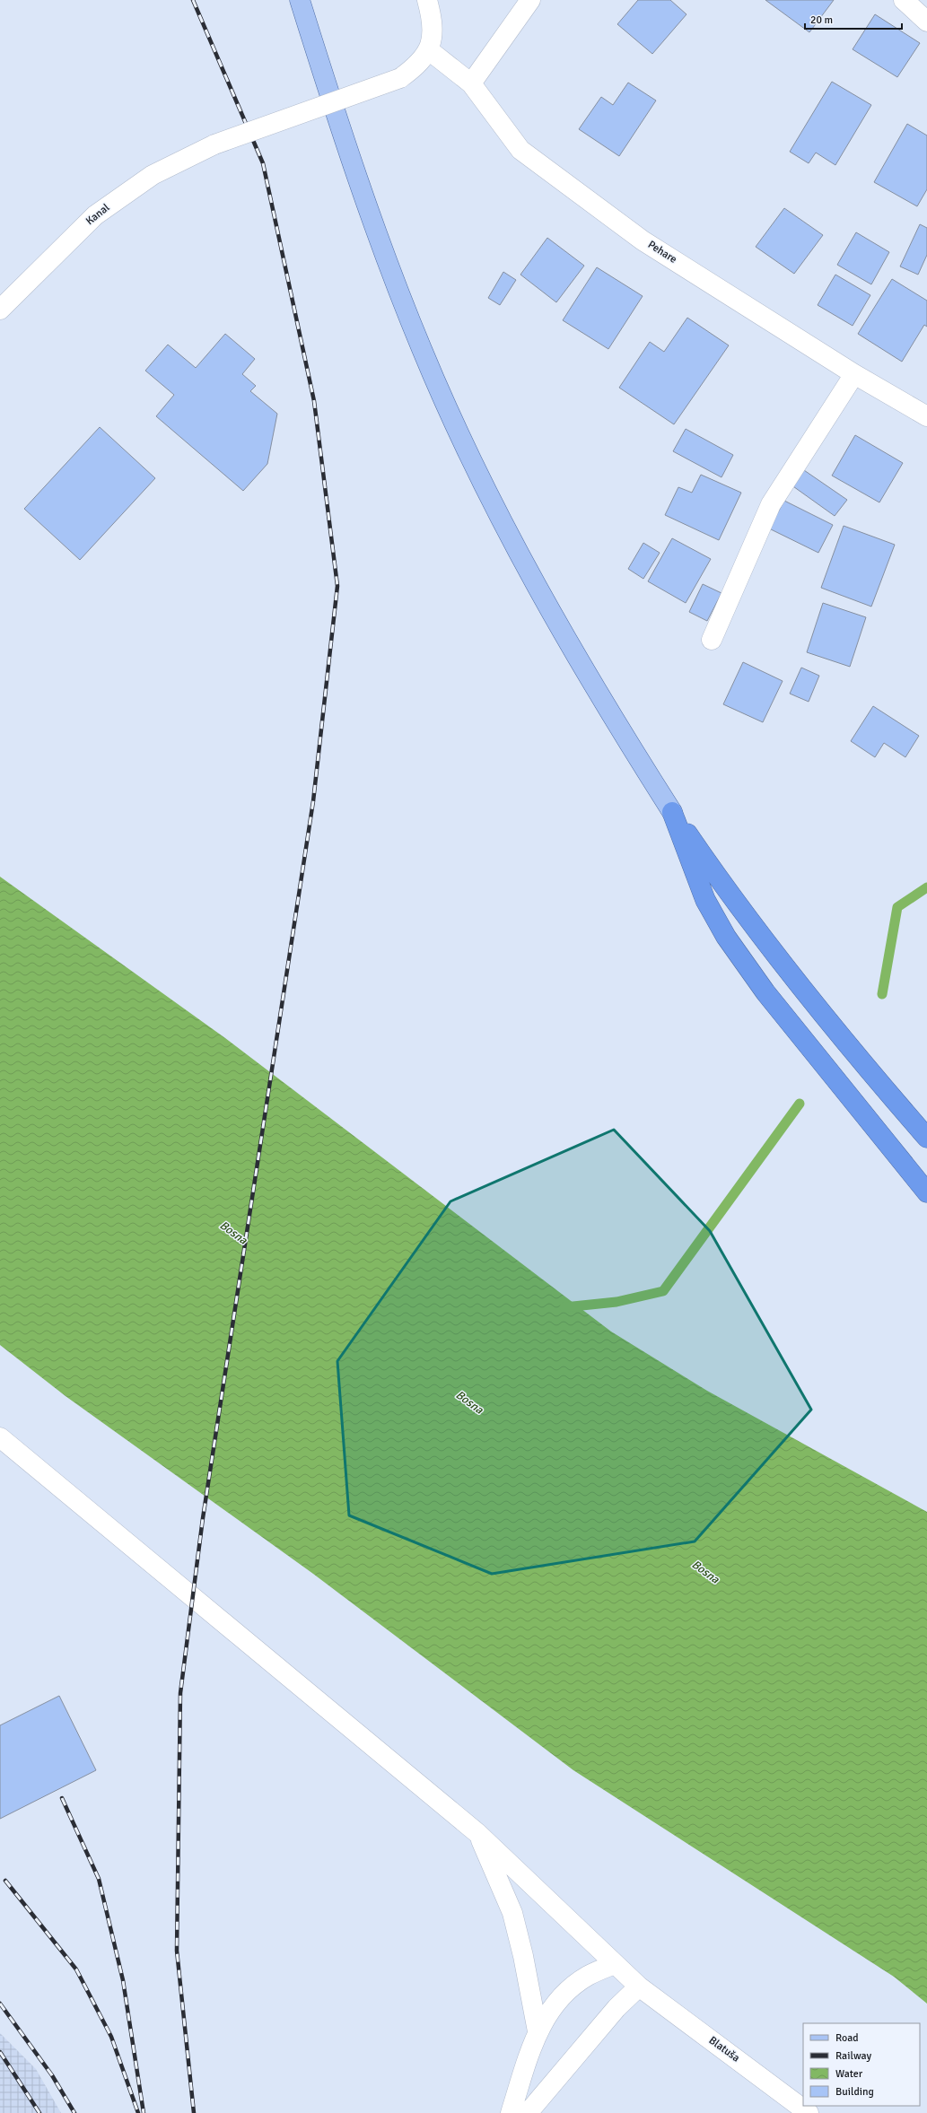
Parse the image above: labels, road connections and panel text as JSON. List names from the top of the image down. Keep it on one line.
{"streets":{"street":["Kanal","Pehare","Blatuša"]},"crossings":[["Kanal","Pehare"]],"water":["Bosna"],"legend":["Road","Railway","Water","Building"],"scale_bar":"20 m"}
